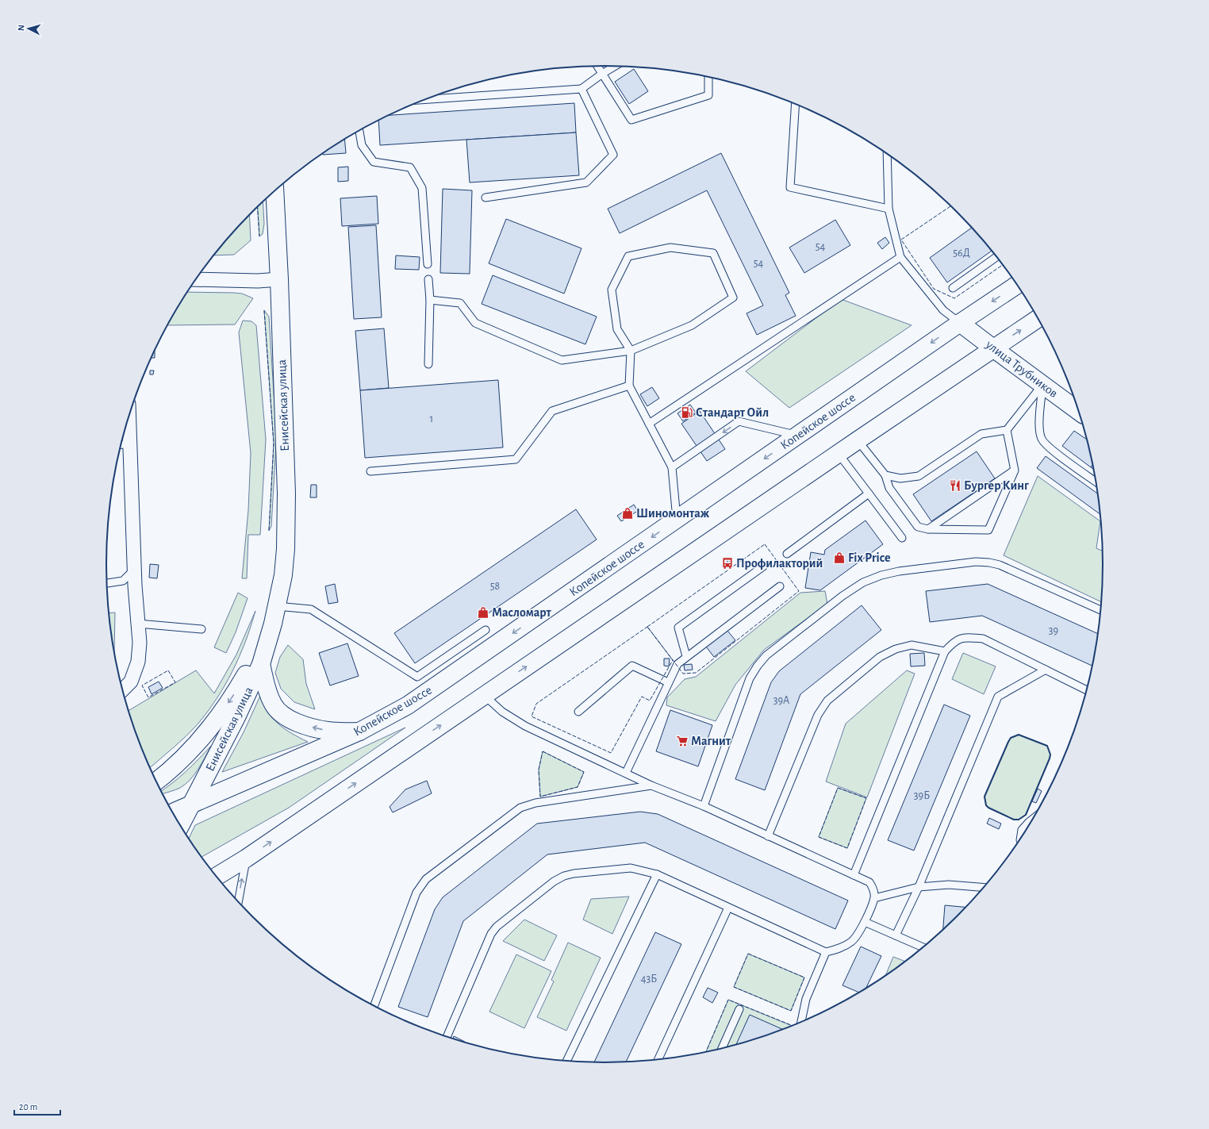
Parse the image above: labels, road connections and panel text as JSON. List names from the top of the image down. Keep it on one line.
{"streets":{"main road":["улица Трубников","Енисейская улица","Копейское шоссе"]},"crossings":[["улица Трубников","Копейское шоссе"],["Енисейская улица","Копейское шоссе"]],"places":{"fuel station":["Стандарт Ойл"],"restaurant":["Бургер Кинг"],"shop":["Шиномонтаж","Fix Price","Масломарт"],"bus stop":["Профилакторий"],"supermarket":["Магнит"]},"house_numbers":["54","56Д","54","1","58","39","39А","39Б","43Б"],"scale_bar":"20 m","north":"left"}
